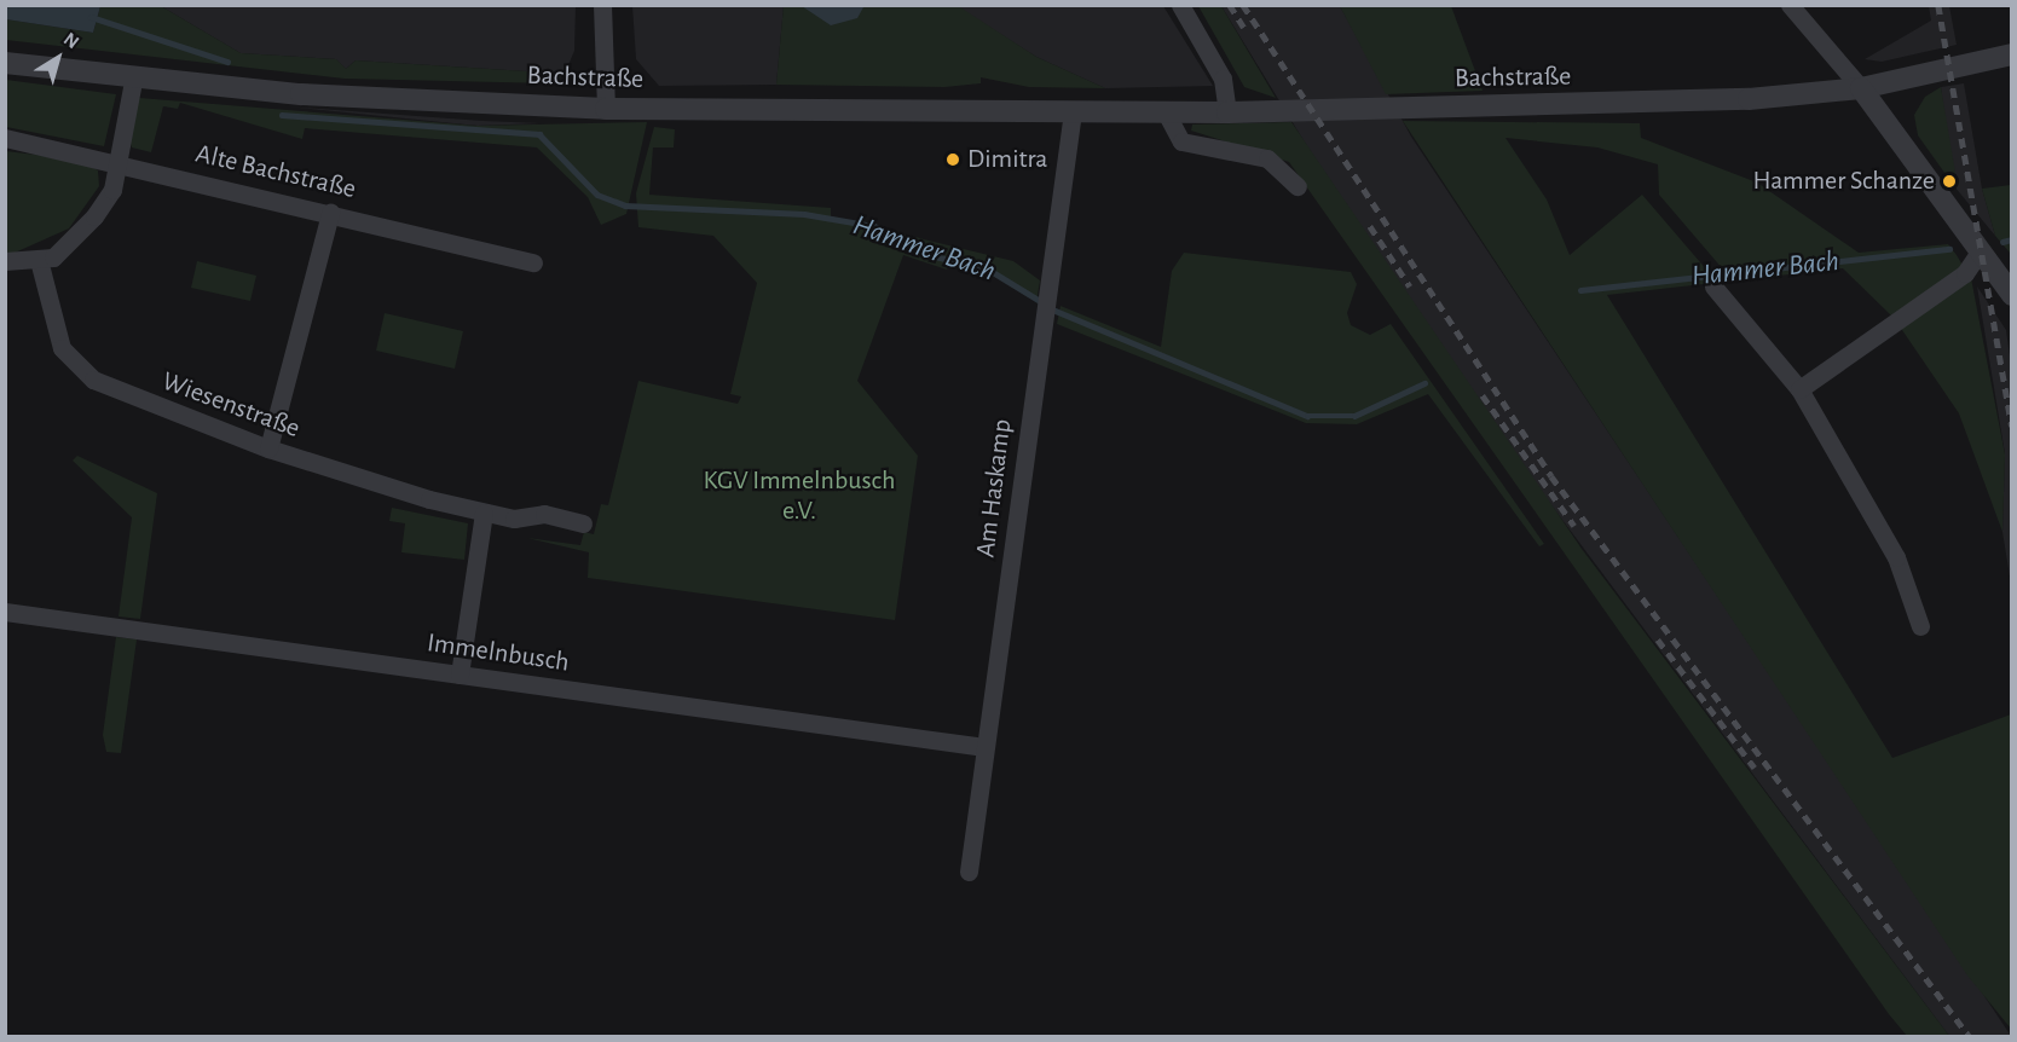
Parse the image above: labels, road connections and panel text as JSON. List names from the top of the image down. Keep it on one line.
{"streets":{"street":["Bachstraße","Alte Bachstraße","Wiesenstraße","Am Haskamp","Immelnbusch"]},"crossings":[["Bachstraße","Am Haskamp"],["Am Haskamp","Immelnbusch"]],"water":["Hammer Bach"],"parks":["KGV Immelnbusch e.V."],"places":["Dimitra","Hammer Schanze"],"north":"top right"}
